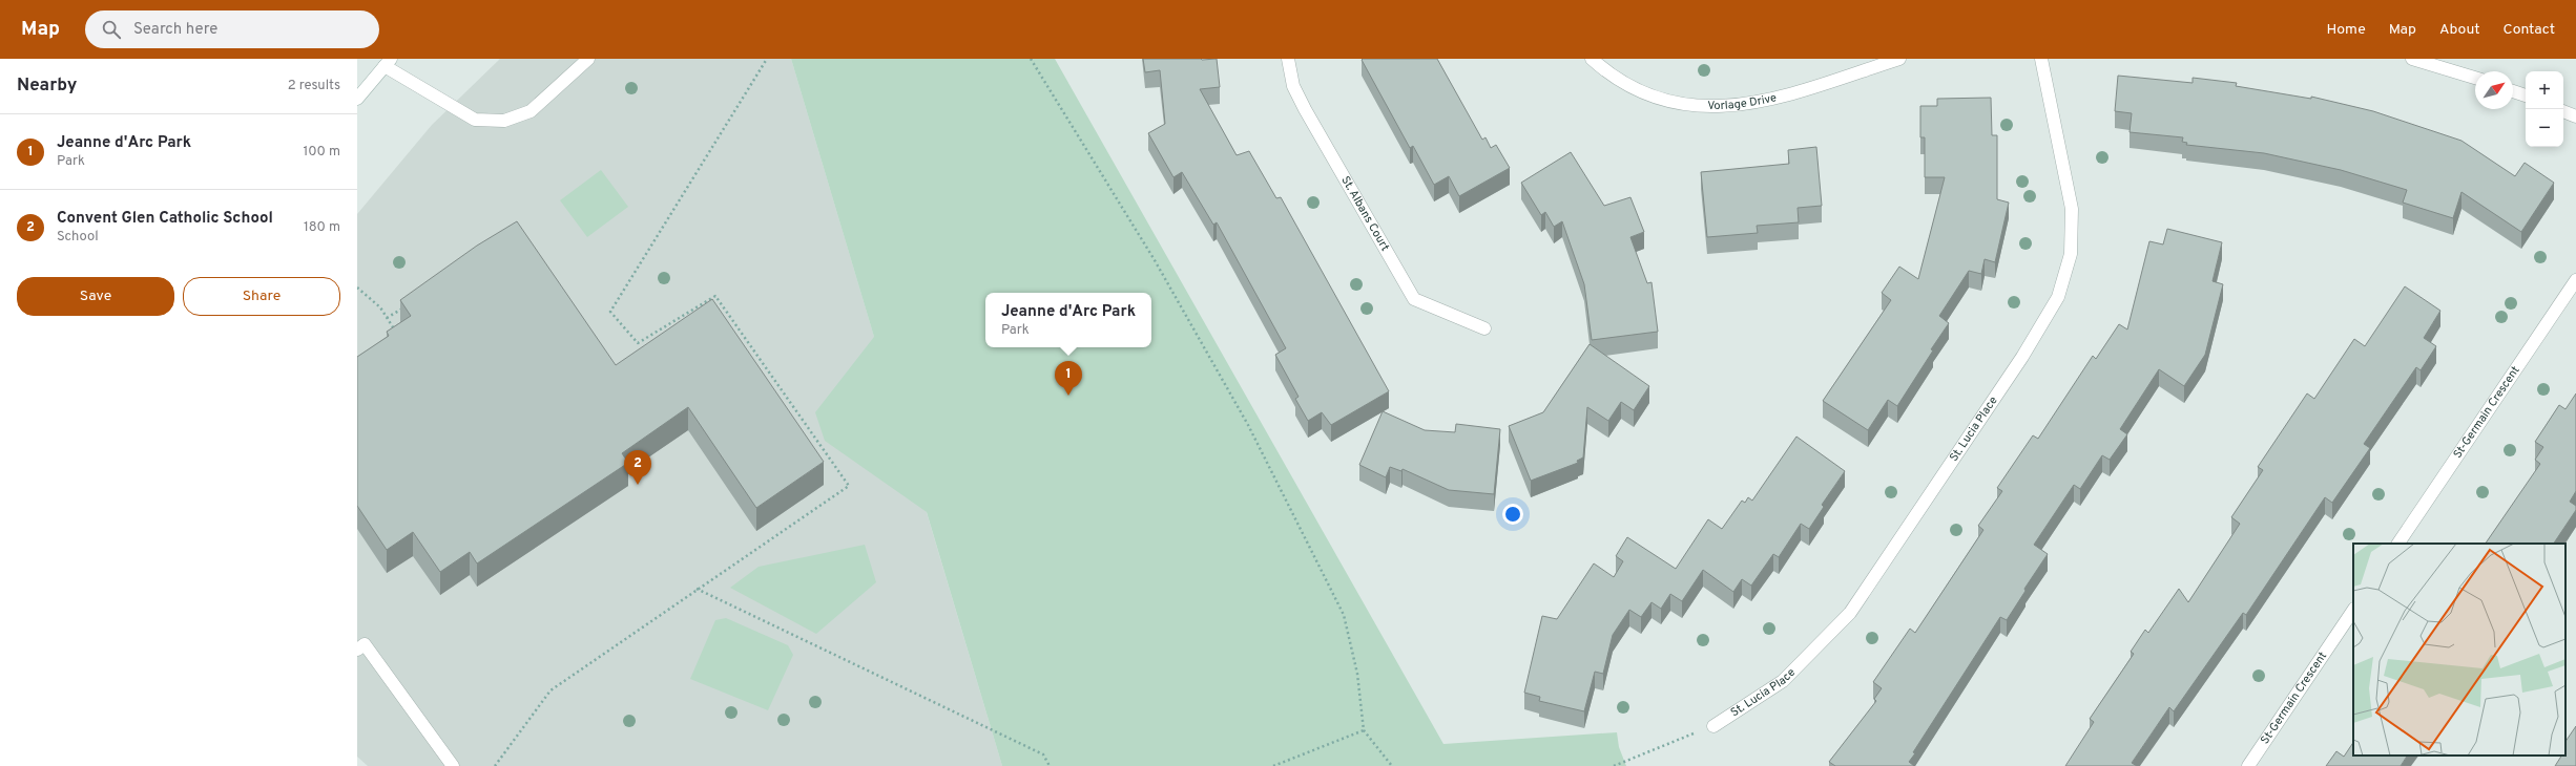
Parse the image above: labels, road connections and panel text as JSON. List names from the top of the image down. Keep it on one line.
{"streets":{"street":["Vorlage Drive","St. Albans Court","St-Germain Crescent","St. Lucia Place"]},"north":"top right","page":{"header":"Map","search":"Search here","nav":["Home","Map","About","Contact"],"heading":["Nearby","2 results"],"map_buttons":["+","−"],"list":[{"mark":"1","name":"Jeanne d'Arc Park","note":"Park","value":"100 m"},{"mark":"2","name":"Convent Glen Catholic School","note":"School","value":"180 m"}],"buttons":["Save","Share"],"popup":["Jeanne d'Arc Park","Park"],"pins":["1","2"]}}
